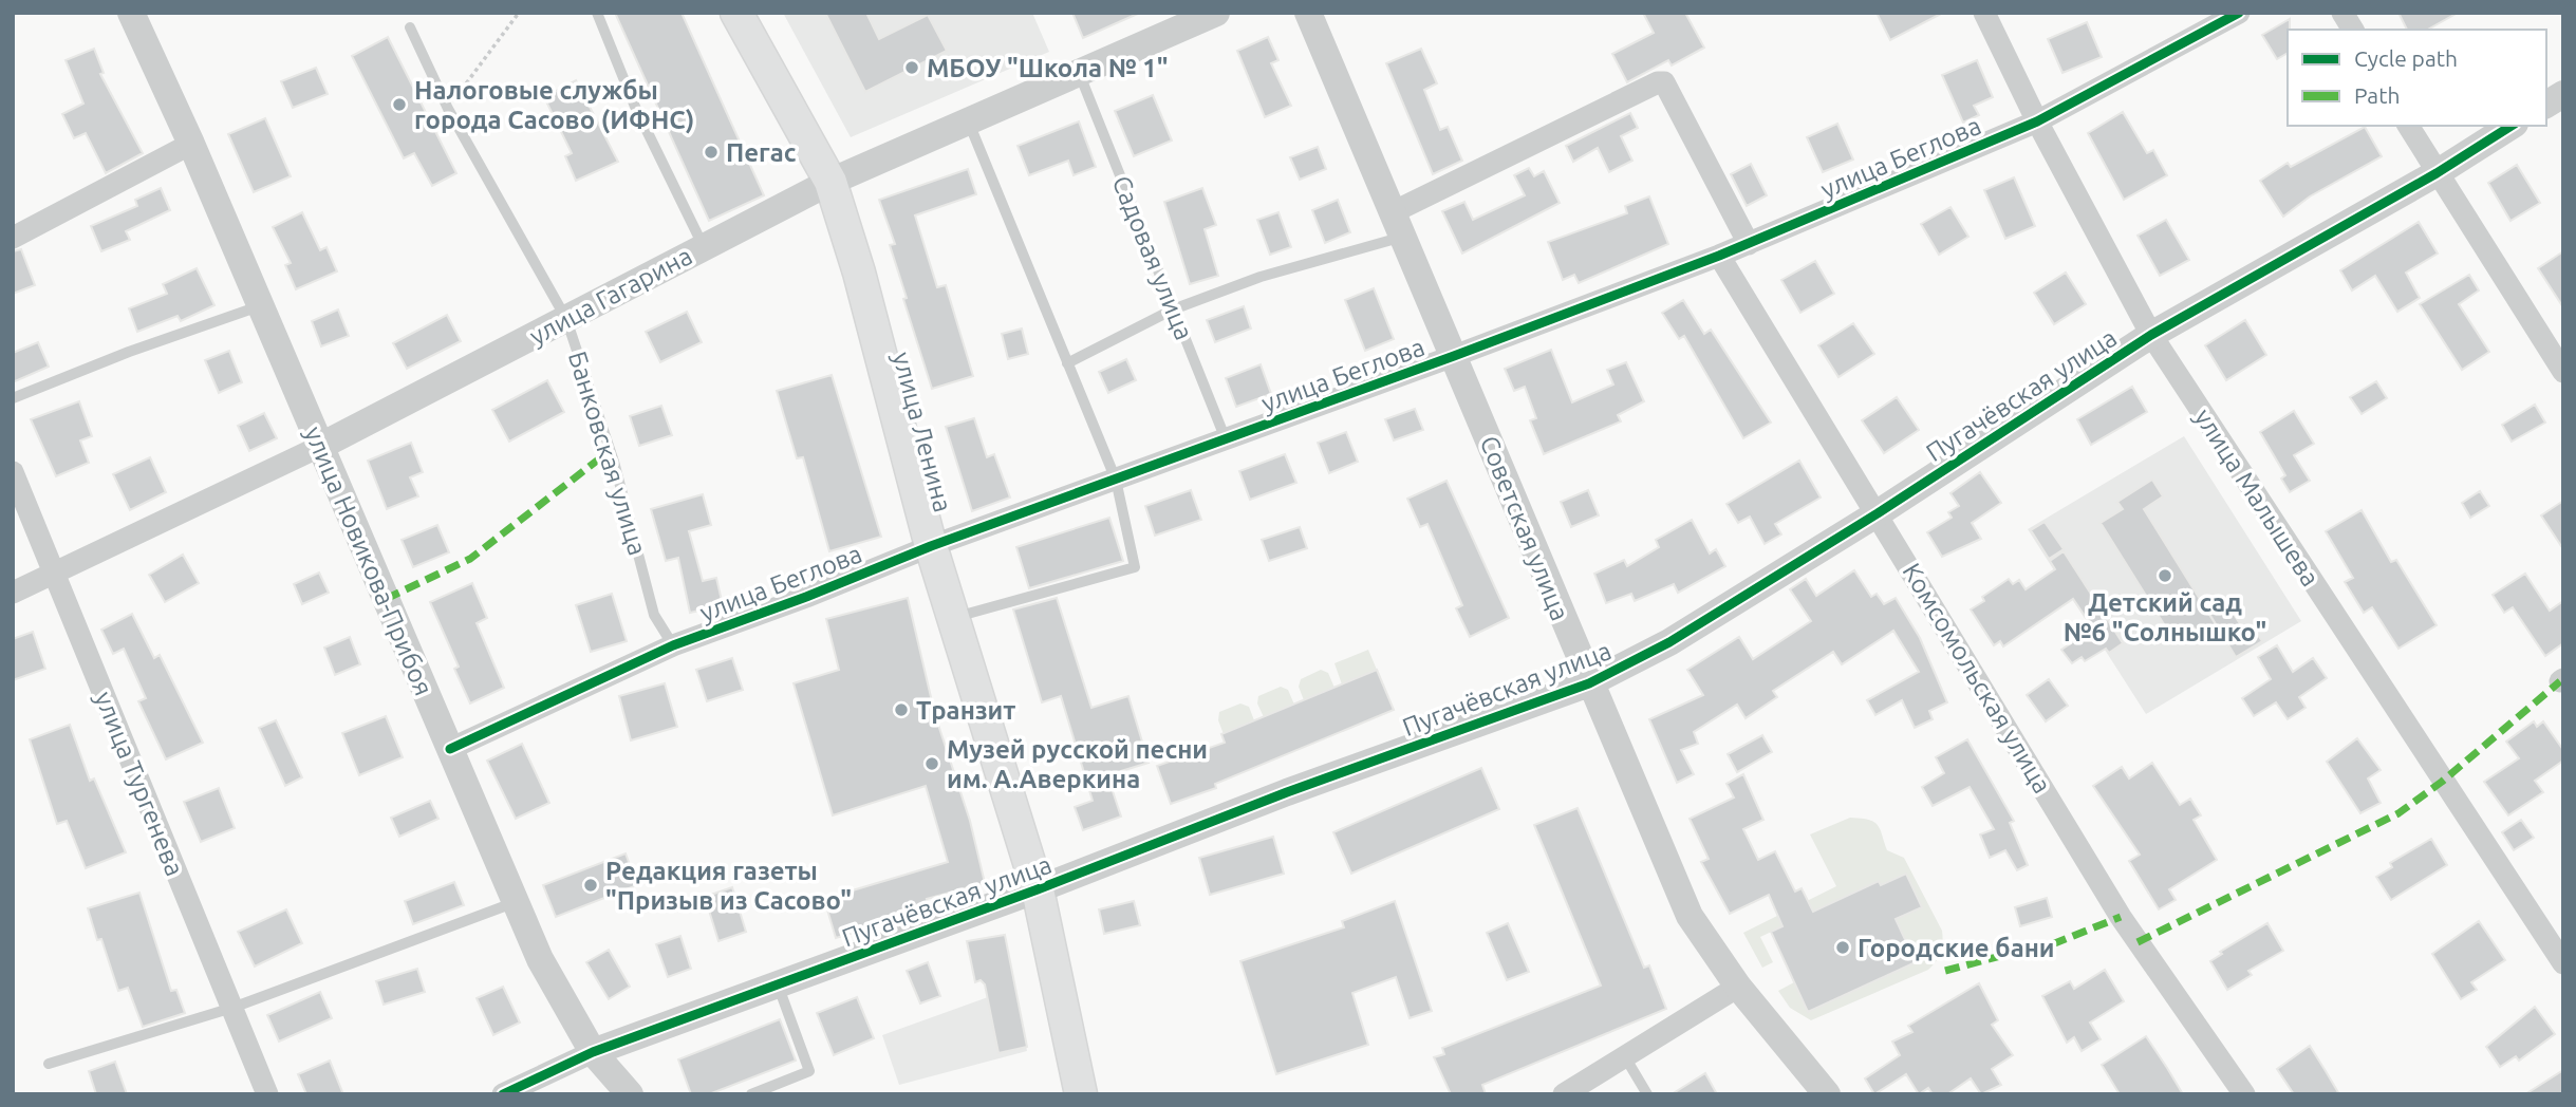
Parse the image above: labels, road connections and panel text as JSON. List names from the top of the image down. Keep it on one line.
{"streets":{"main road":["улица Ленина"],"street":["улица Беглова","улица Гагарина","Пугачёвская улица","улица Малышева","Советская улица","улица Новикова-Прибоя","Комсомольская улица","улица Тургенева"],"lane":["Садовая улица","Банковская улица"]},"crossings":[["улица Беглова","Садовая улица"],["улица Беглова","улица Ленина"],["улица Беглова","Банковская улица"],["улица Беглова","улица Малышева"],["улица Беглова","Советская улица"],["улица Беглова","улица Новикова-Прибоя"],["улица Беглова","Комсомольская улица"],["Садовая улица","улица Гагарина"],["улица Гагарина","улица Ленина"],["улица Гагарина","Банковская улица"],["улица Гагарина","улица Новикова-Прибоя"],["улица Гагарина","улица Тургенева"],["Пугачёвская улица","улица Ленина"],["Пугачёвская улица","улица Малышева"],["Пугачёвская улица","Советская улица"],["Пугачёвская улица","улица Новикова-Прибоя"],["Пугачёвская улица","Комсомольская улица"]],"places":["МБОУ \"Школа № 1\"","Налоговые службы города Сасово (ИФНС)","Пегас","Детский сад №6 \"Солнышко\"","Транзит","Музей русской песни им. А.Аверкина","Редакция газеты \"Призыв из Сасово\"","Городские бани"],"legend":["Cycle path","Path"]}
